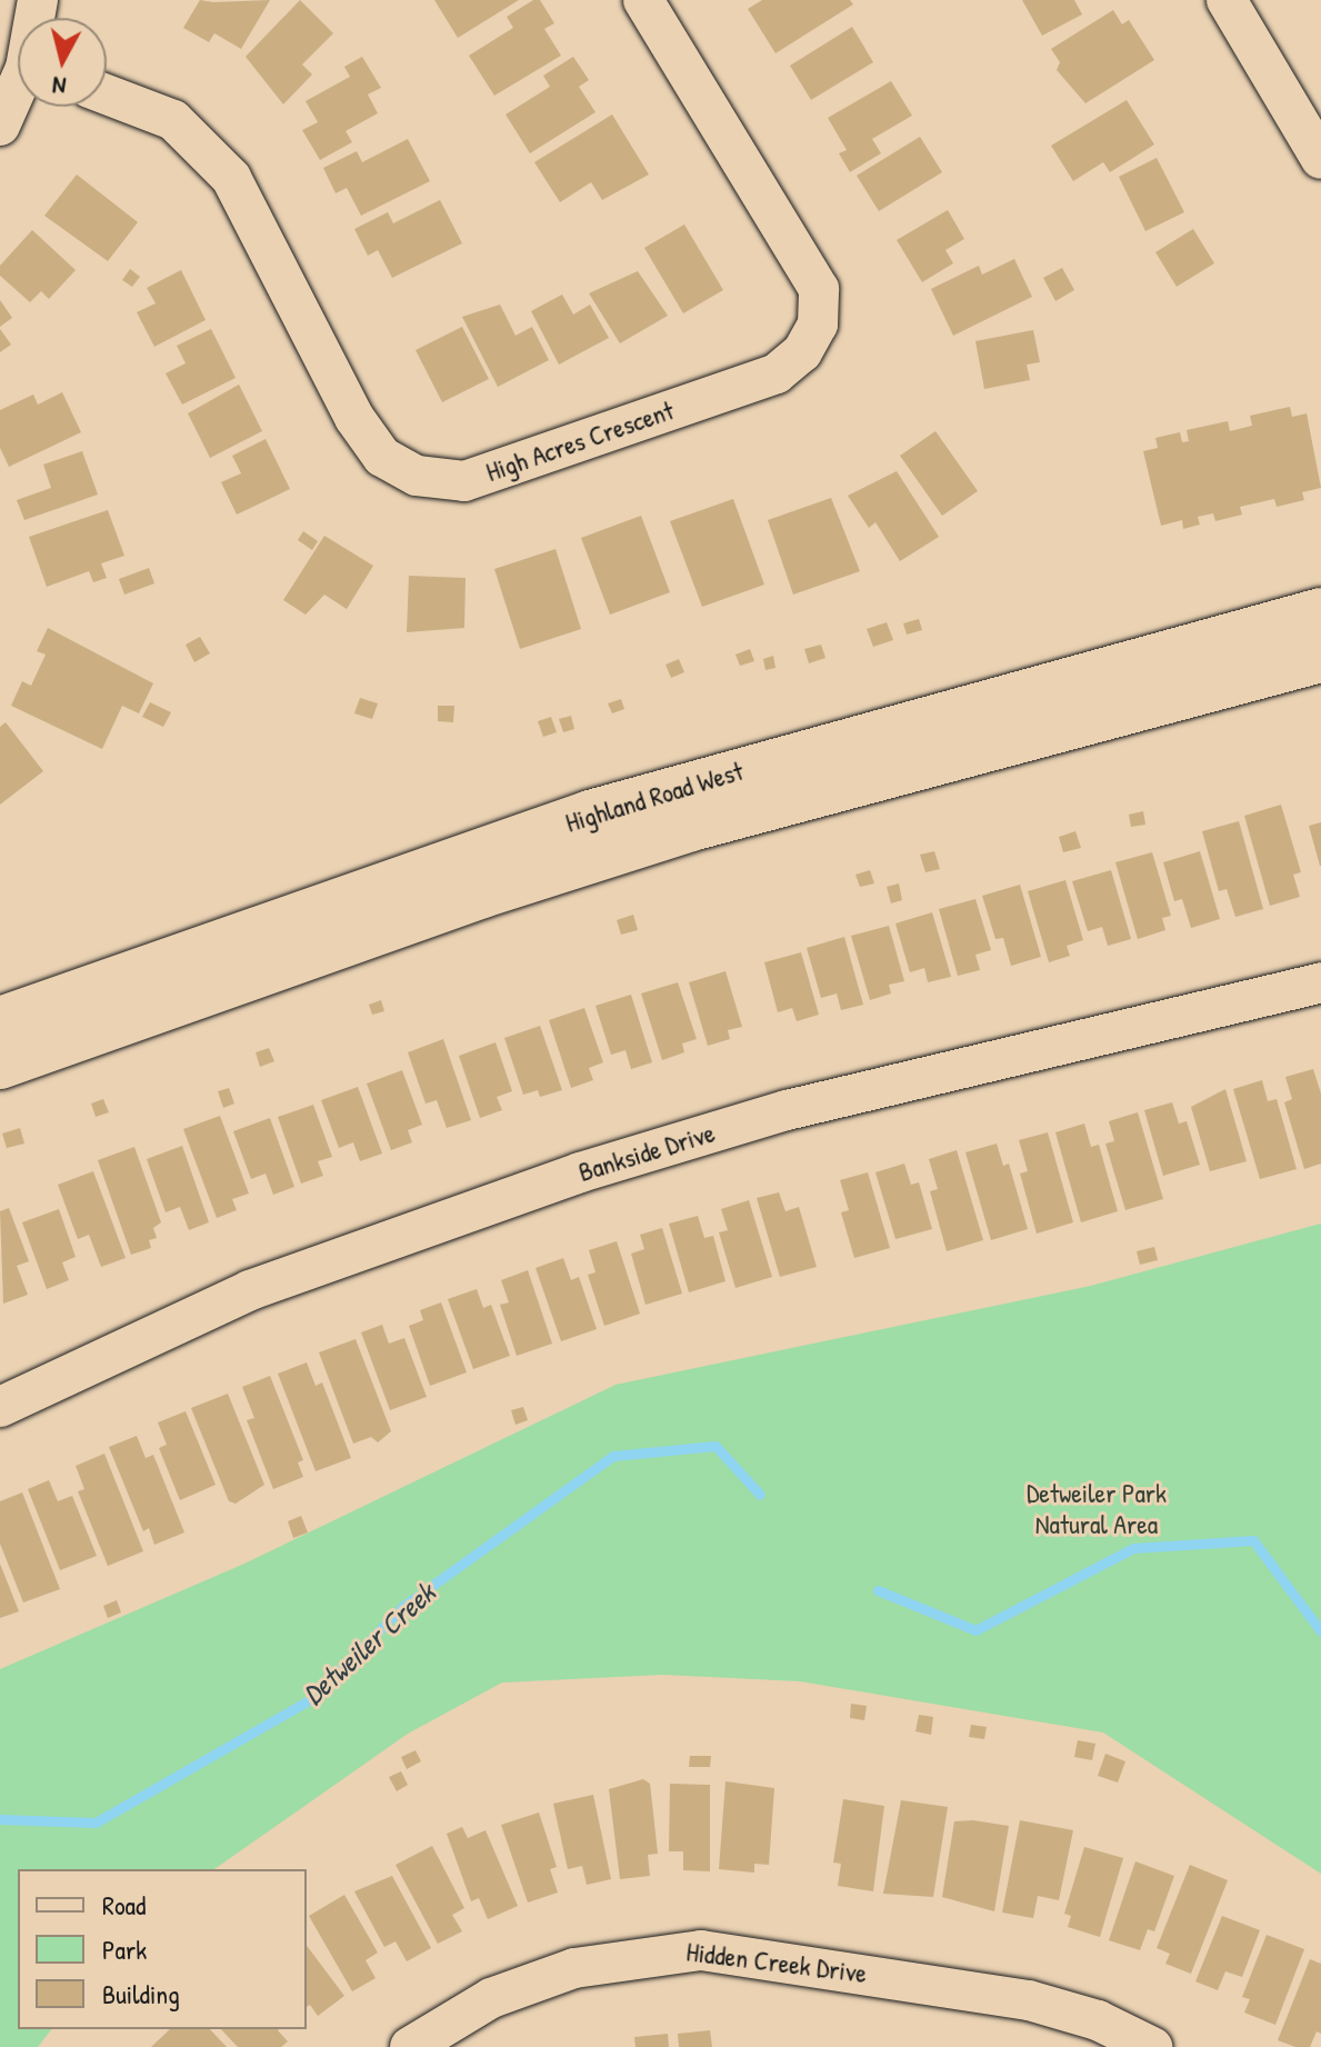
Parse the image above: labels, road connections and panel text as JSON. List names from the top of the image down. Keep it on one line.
{"streets":{"main road":["Highland Road West"],"street":["High Acres Crescent","Bankside Drive","Hidden Creek Drive"]},"water":["Detweiler Creek"],"parks":["Detweiler Park Natural Area"],"legend":["Road","Park","Building"],"north":"bottom"}
